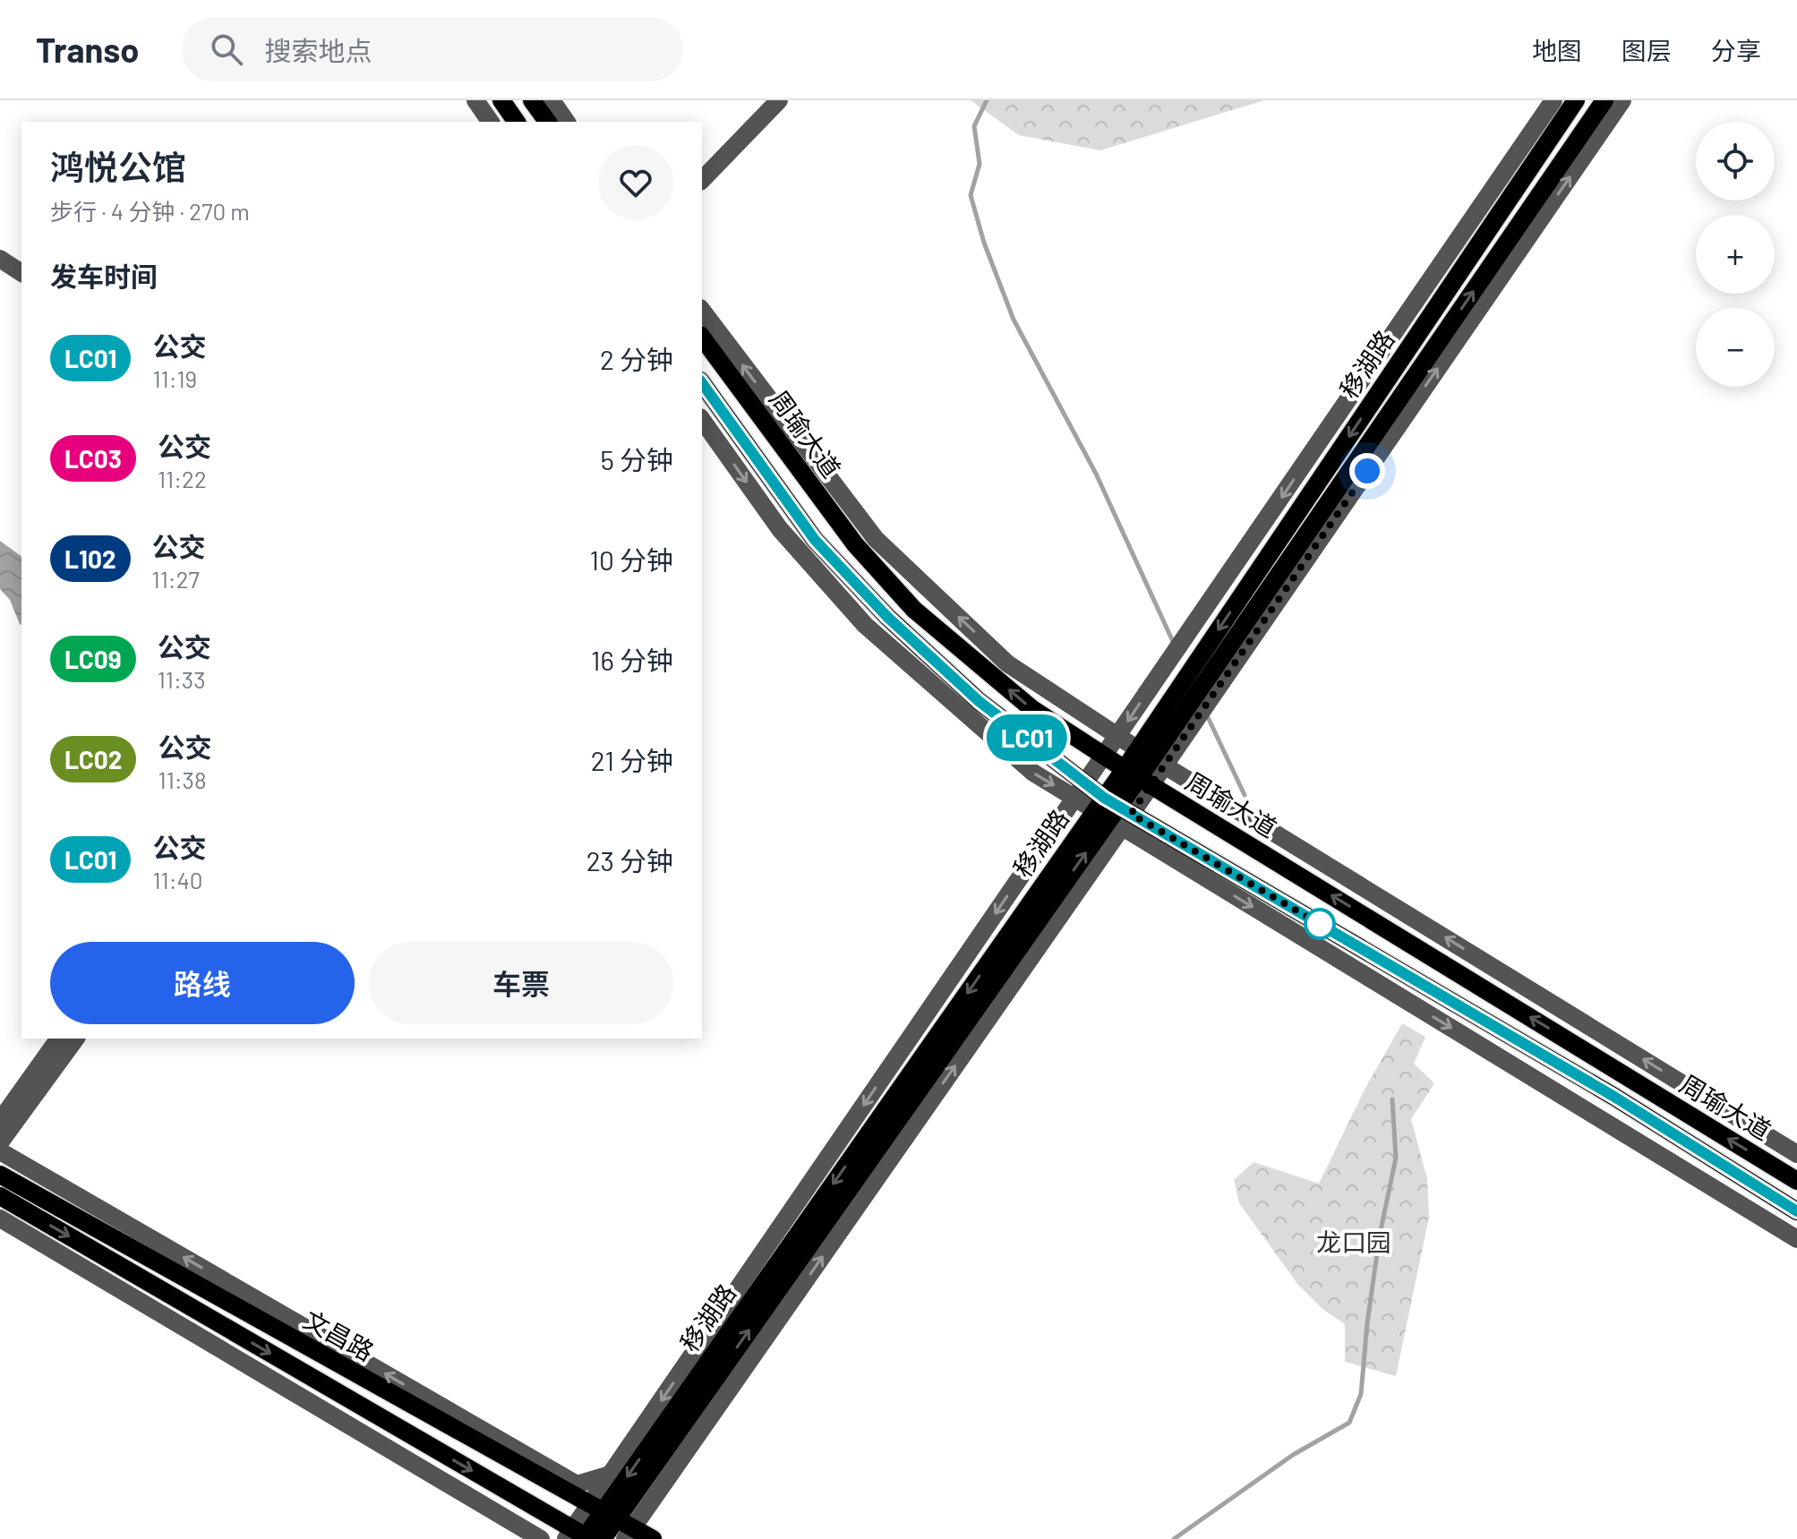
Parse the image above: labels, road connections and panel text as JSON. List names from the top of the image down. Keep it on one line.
{"streets":{"main road":["移湖路","周瑜大道","文昌路"]},"crossings":[["移湖路","周瑜大道"],["移湖路","文昌路"]],"parks":["龙口园"],"lines":["bus line LC01"],"page":{"header":"Transo","search":"搜索地点","nav":["地图","图层","分享"],"on_map":"LC01","map_buttons":["+","−"],"heading":[["鸿悦公馆","步行 · 4 分钟 · 270 m"],"发车时间"],"list":[{"mark":"LC01","name":"公交","note":"11:19","value":"2 分钟"},{"mark":"LC03","name":"公交","note":"11:22","value":"5 分钟"},{"mark":"L102","name":"公交","note":"11:27","value":"10 分钟"},{"mark":"LC09","name":"公交","note":"11:33","value":"16 分钟"},{"mark":"LC02","name":"公交","note":"11:38","value":"21 分钟"},{"mark":"LC01","name":"公交","note":"11:40","value":"23 分钟"}],"buttons":["路线","车票"]}}
